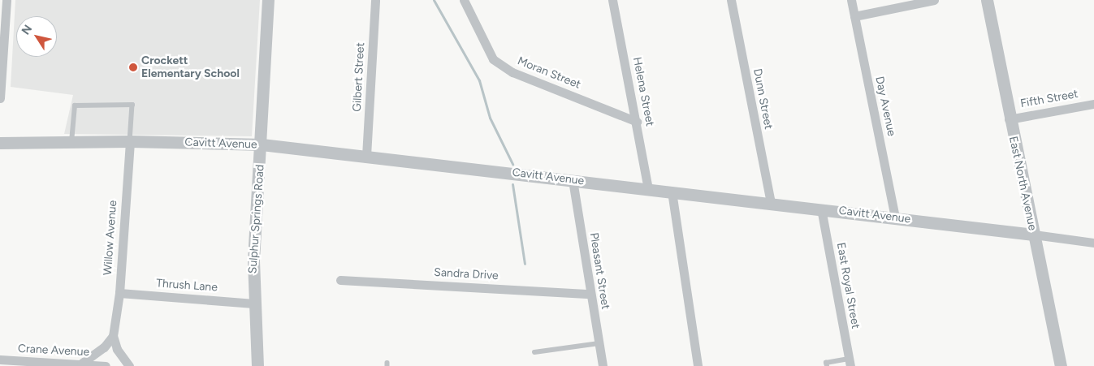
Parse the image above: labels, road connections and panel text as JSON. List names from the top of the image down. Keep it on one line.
{"streets":{"street":["Moran Street","Gilbert Street","Helena Street","Dunn Street","Fifth Street","Day Avenue","Cavitt Avenue","East North Avenue","Sulphur Springs Road","Willow Avenue","Pleasant Street","Sandra Drive","Thrush Lane","East Royal Street","Crane Avenue"]},"crossings":[["Moran Street","Helena Street"],["Gilbert Street","Cavitt Avenue"],["Helena Street","Cavitt Avenue"],["Dunn Street","Cavitt Avenue"],["Fifth Street","East North Avenue"],["Day Avenue","Cavitt Avenue"],["Cavitt Avenue","East North Avenue"],["Cavitt Avenue","Sulphur Springs Road"],["Cavitt Avenue","Willow Avenue"],["Cavitt Avenue","Pleasant Street"],["Cavitt Avenue","East Royal Street"],["Sulphur Springs Road","Thrush Lane"],["Willow Avenue","Thrush Lane"],["Pleasant Street","Sandra Drive"]],"places":["Crockett Elementary School"],"north":"top left"}
